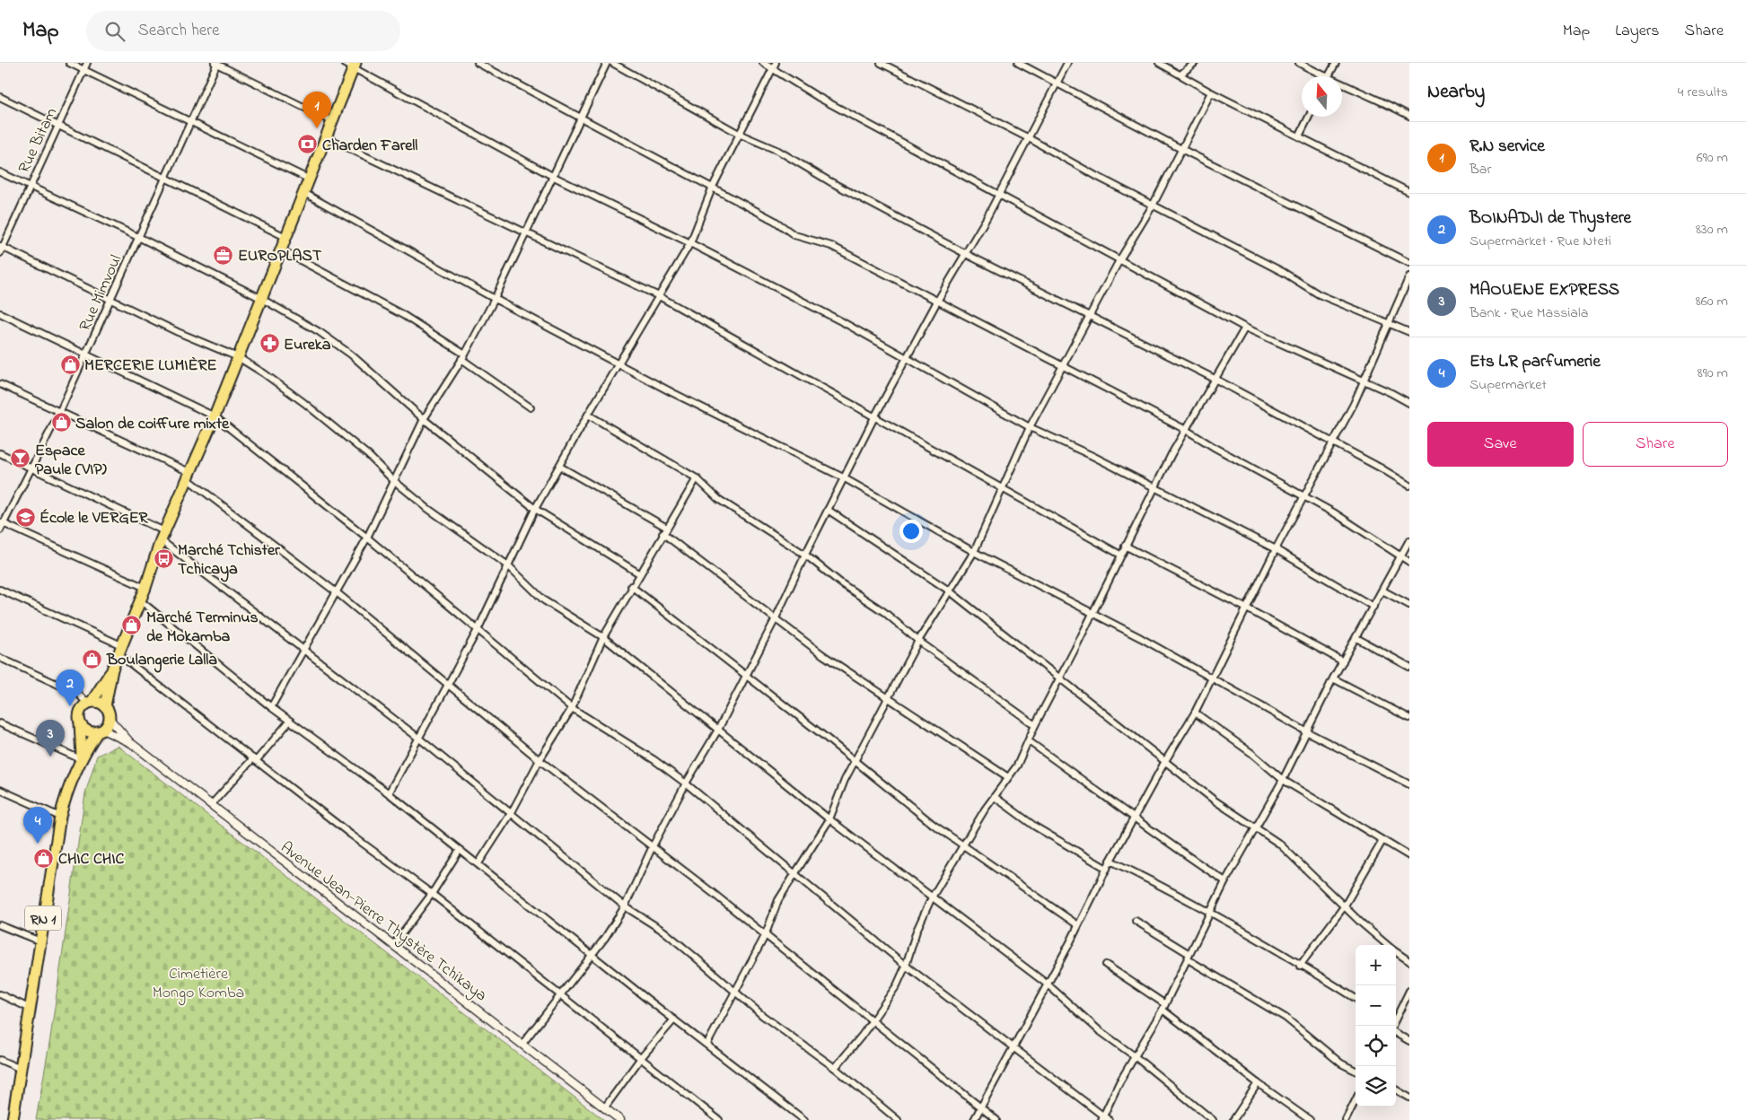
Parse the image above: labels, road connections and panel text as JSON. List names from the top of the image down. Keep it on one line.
{"streets":{"highway":["RN 1"],"street":["Rue Bitam","Rue Mimvoul","Avenue Jean-Pierre Thystère Tchikaya"]},"crossings":[["RN 1","Avenue Jean-Pierre Thystère Tchikaya"]],"parks":["Cimetière Mongo Komba"],"places":{"bank":["Charden Farell"],"office":["EUROPLAST"],"pharmacy":["Eureka"],"shop":["MERCERIE LUMIÈRE","Salon de coiffure mixte","Marché Terminus de Mokamba","Boulangerie Lalla","CHIC CHIC"],"bar":["Espace Paule (VIP)"],"school or university":["École le VERGER"],"bus stop":["Marché Tchister Tchicaya"]},"north":"top","page":{"header":"Map","search":"Search here","nav":["Map","Layers","Share"],"heading":["Nearby","4 results"],"pins":["1","2","3","4"],"list":[{"mark":"1","name":"R.N service","note":"Bar","value":"690 m"},{"mark":"2","name":"BOINADJI de Thystere","note":"Supermarket · Rue Nteti","value":"830 m"},{"mark":"3","name":"MAOUENE EXPRESS","note":"Bank · Rue Massiala","value":"860 m"},{"mark":"4","name":"Ets L.R parfumerie","note":"Supermarket","value":"890 m"}],"buttons":["Save","Share"],"map_buttons":["+","−"]}}
